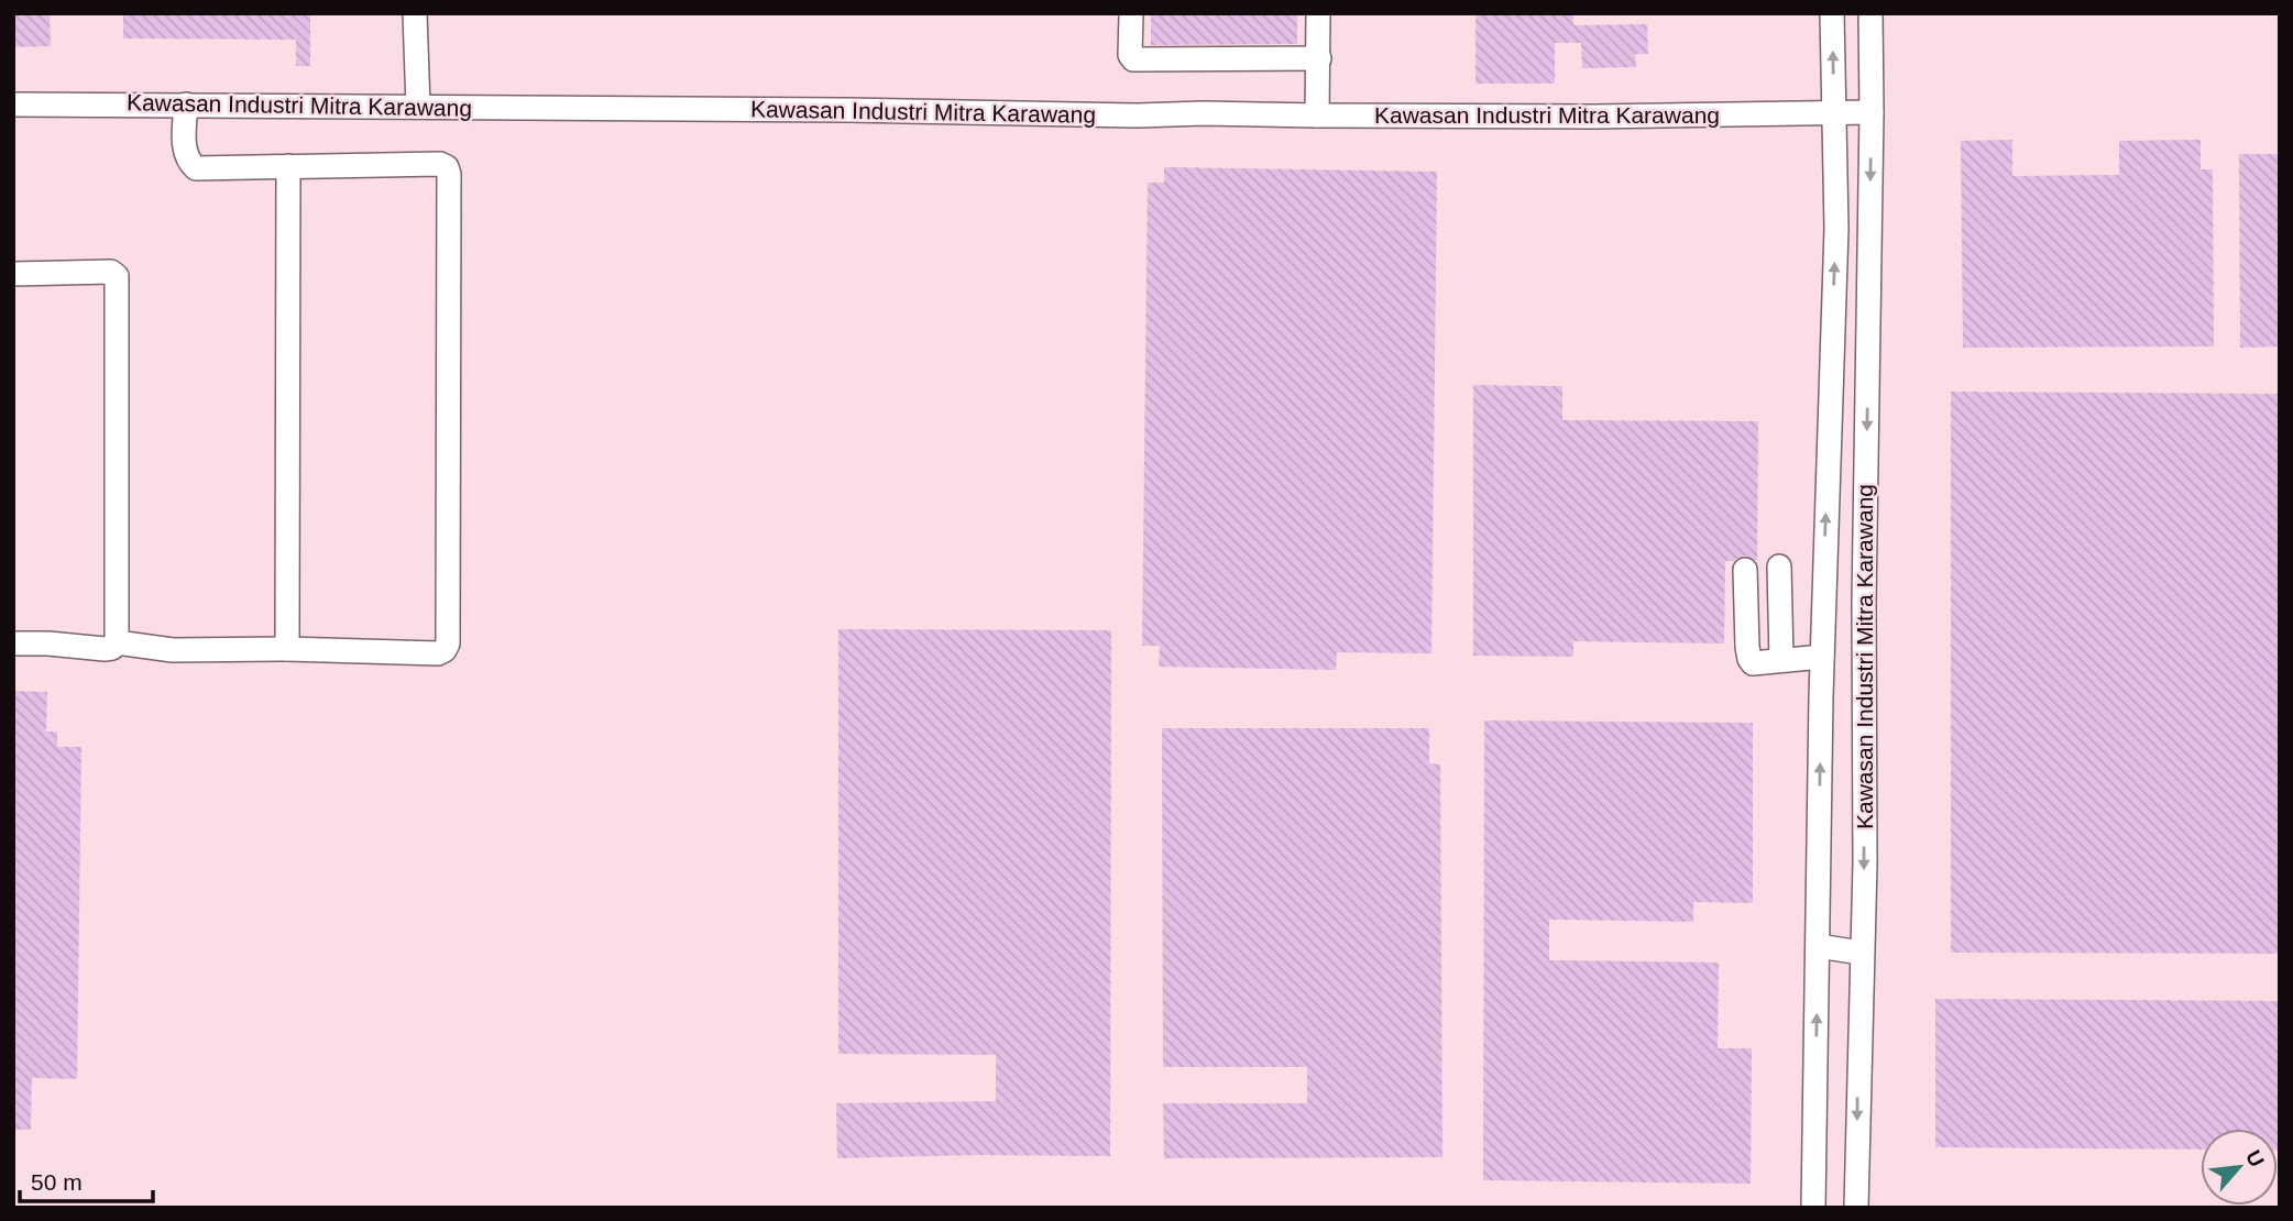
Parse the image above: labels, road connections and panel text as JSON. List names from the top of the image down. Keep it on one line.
{"streets":{"street":["Kawasan Industri Mitra Karawang"]},"scale_bar":"50 m","north":"top right"}
